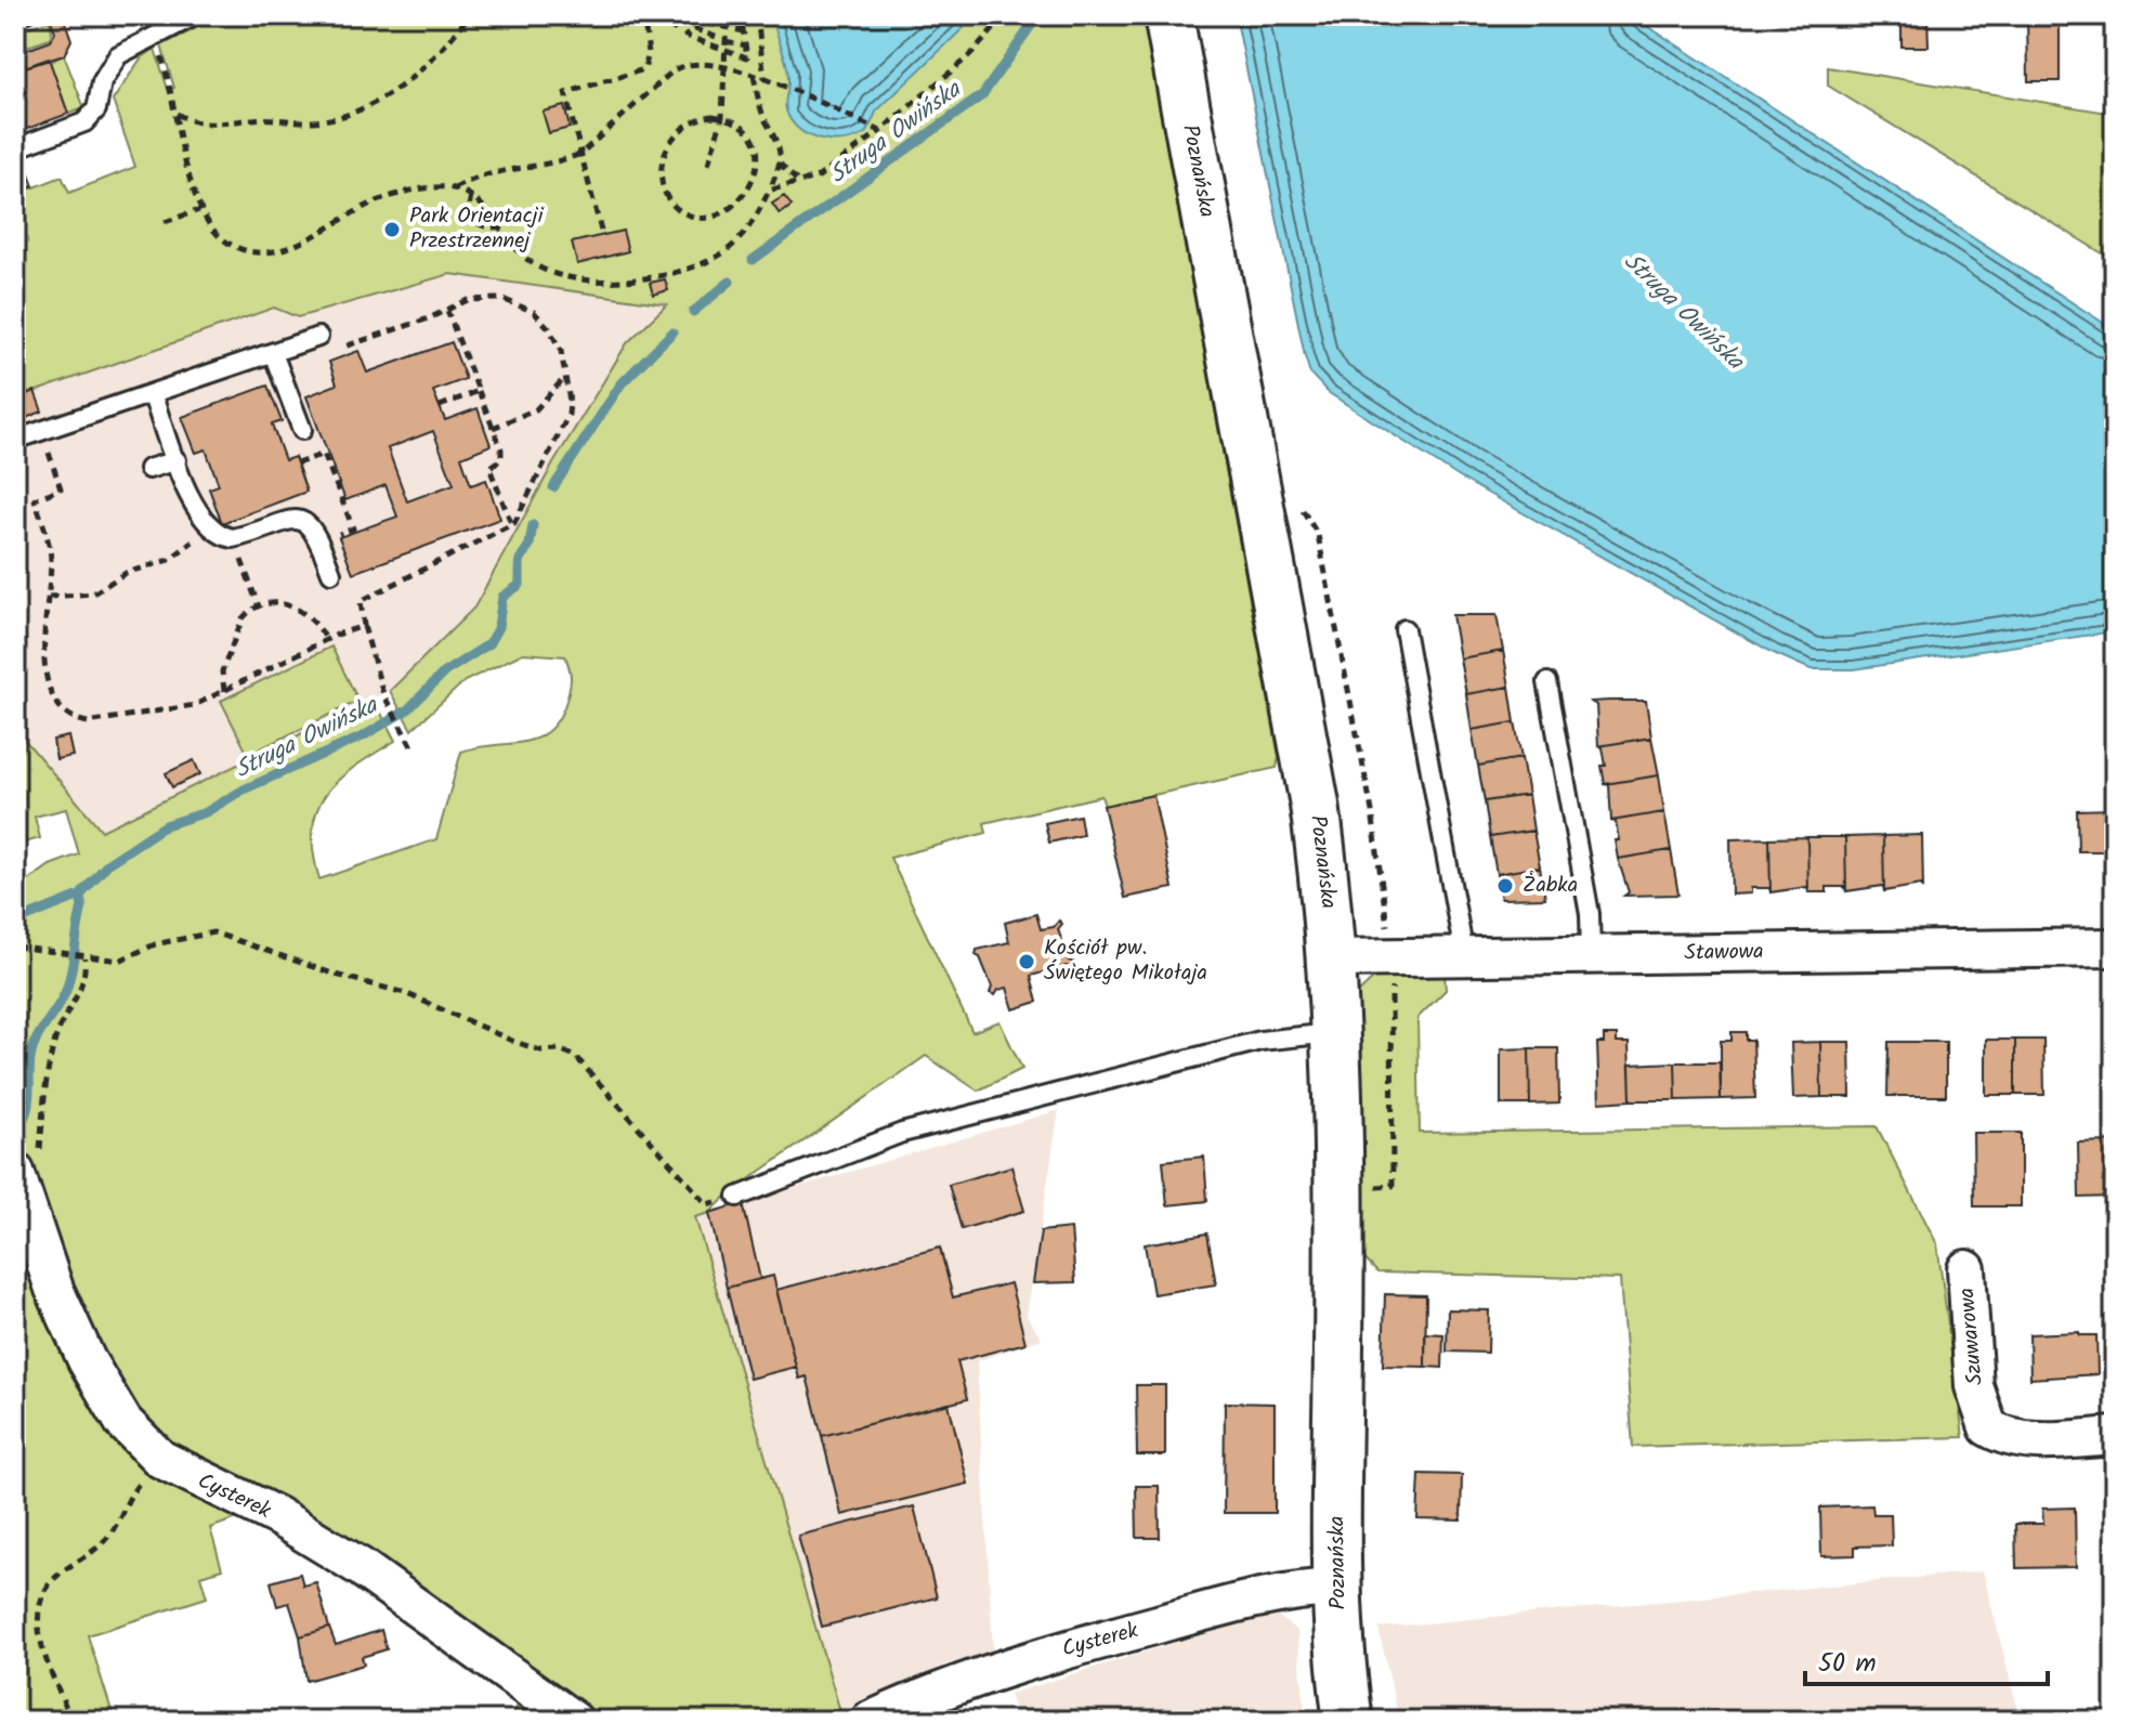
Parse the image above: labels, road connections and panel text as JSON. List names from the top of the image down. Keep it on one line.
{"streets":{"main road":["Poznańska"],"street":["Stawowa","Szuwarowa","Cysterek"]},"crossings":[["Poznańska","Stawowa"],["Poznańska","Cysterek"]],"water":["Struga Owińska"],"places":["Park Orientacji Przestrzennej","Żabka","Kościół pw. Świętego Mikołaja"],"scale_bar":"50 m"}
